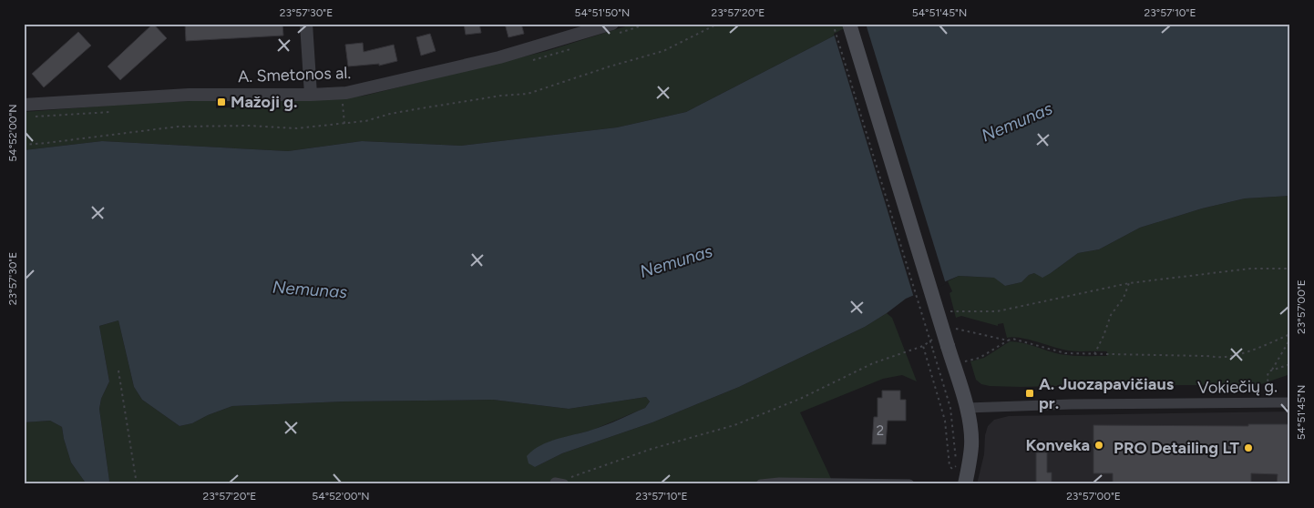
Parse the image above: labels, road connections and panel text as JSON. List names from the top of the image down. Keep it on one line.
{"streets":{"street":["A. Smetonos al.","Vokiečių g."]},"water":["Nemunas"],"places":{"transit":["Mažoji g.","A. Juozapavičiaus pr."],"other":["Konveka","PRO Detailing LT"]},"house_numbers":["2"],"coordinates":["23°57'30\"E","54°51'50\"N","23°57'20\"E","54°51'45\"N","23°57'10\"E","54°52'00\"N","23°57'00\"E"]}
